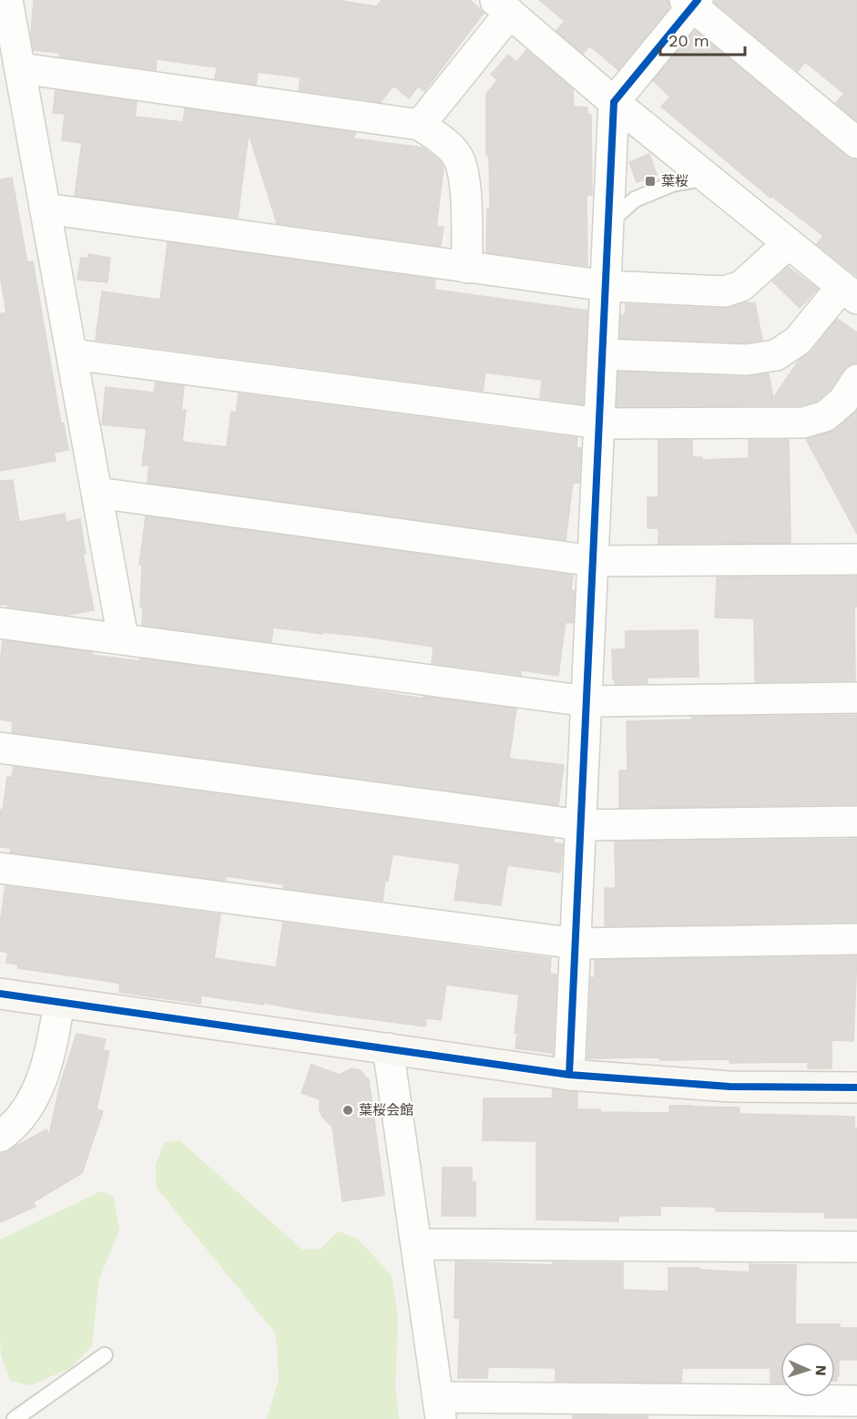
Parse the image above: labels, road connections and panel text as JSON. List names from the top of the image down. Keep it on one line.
{"places":{"transit":["葉桜"],"other":["葉桜会館"]},"scale_bar":"20 m","north":"right"}
